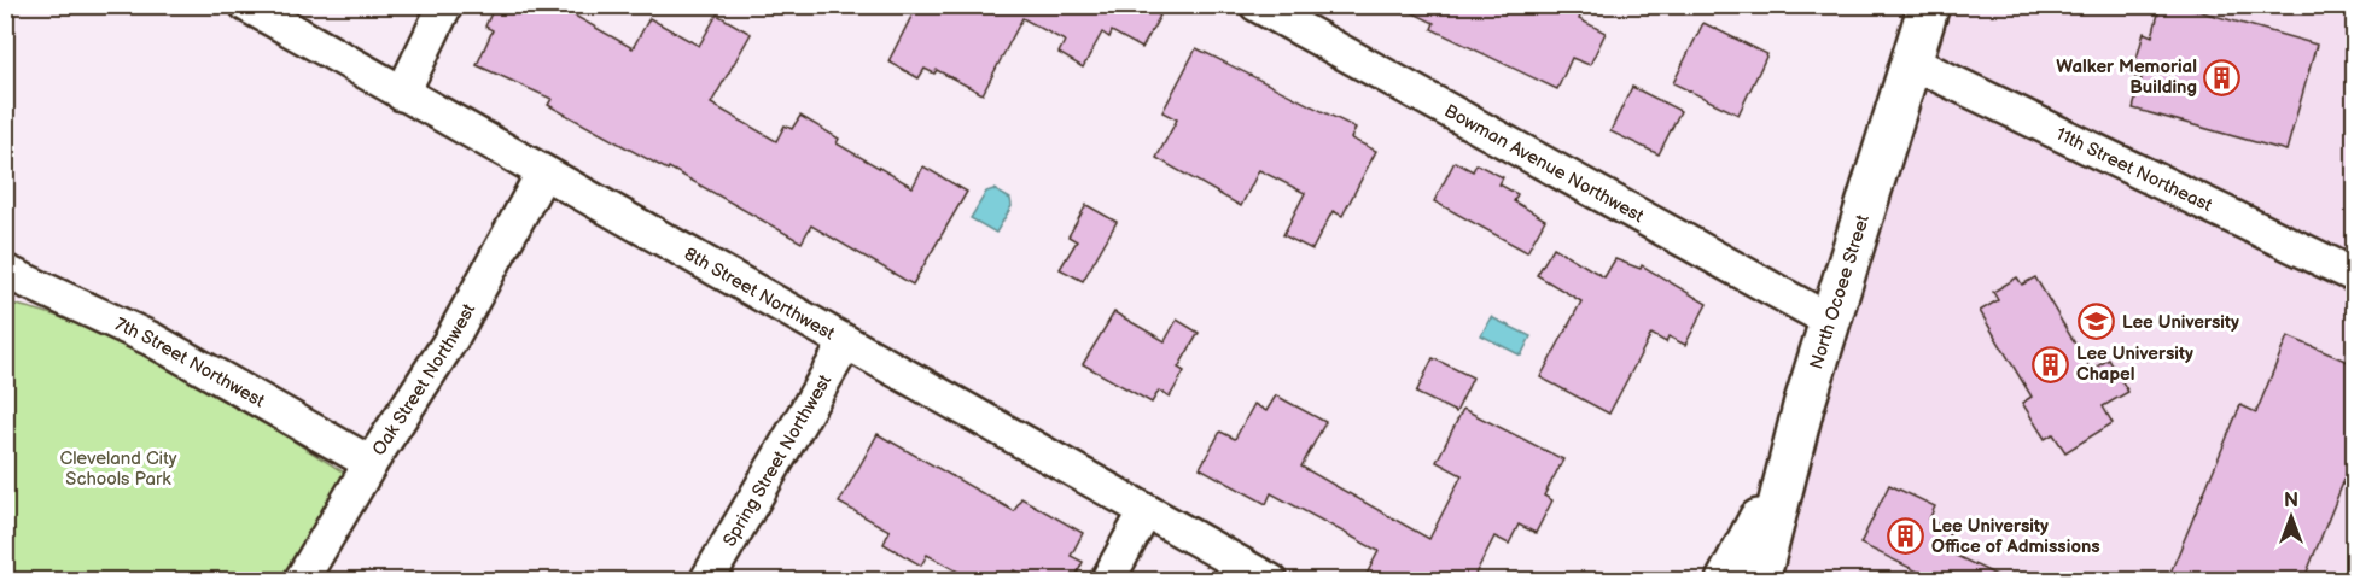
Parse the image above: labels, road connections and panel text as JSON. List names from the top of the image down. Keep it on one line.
{"streets":{"main road":["North Ocoee Street"],"street":["Bowman Avenue Northwest","11th Street Northeast","8th Street Northwest","7th Street Northwest","Oak Street Northwest","Spring Street Northwest"]},"crossings":[["Bowman Avenue Northwest","North Ocoee Street"],["11th Street Northeast","North Ocoee Street"],["8th Street Northwest","Oak Street Northwest"],["8th Street Northwest","Spring Street Northwest"],["7th Street Northwest","Oak Street Northwest"]],"parks":["Cleveland City Schools Park"],"places":{"building":["Walker Memorial Building","Lee University Chapel","Lee University Office of Admissions"],"school or university":["Lee University"]},"north":"top"}
